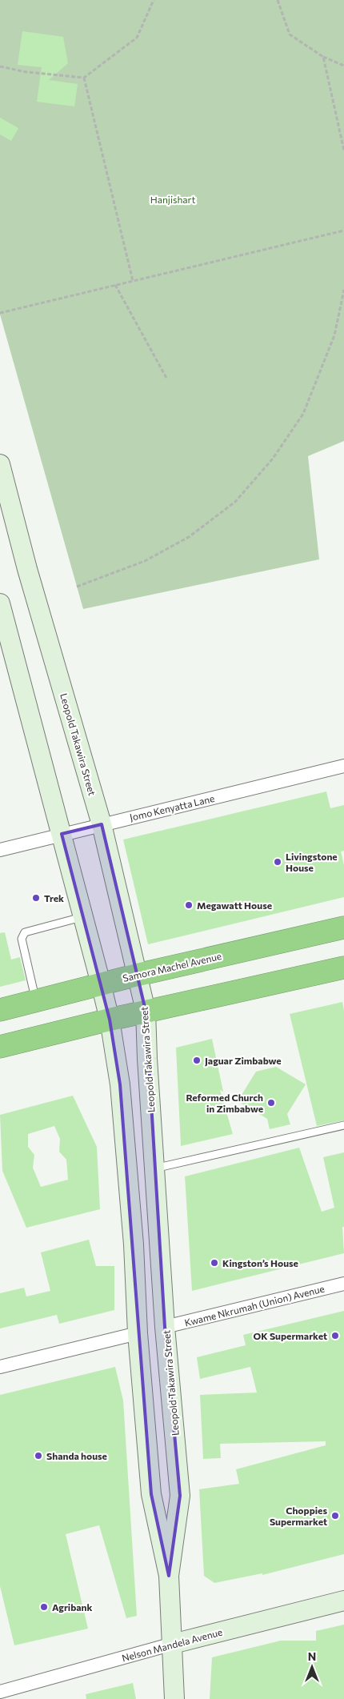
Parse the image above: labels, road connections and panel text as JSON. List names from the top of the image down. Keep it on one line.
{"streets":{"highway":["Samora Machel Avenue"],"street":["Leopold Takawira Street","Jomo Kenyatta Lane","Kwame Nkrumah (Union) Avenue","Nelson Mandela Avenue"]},"crossings":[["Leopold Takawira Street","Jomo Kenyatta Lane"],["Leopold Takawira Street","Samora Machel Avenue"],["Leopold Takawira Street","Kwame Nkrumah (Union) Avenue"],["Leopold Takawira Street","Nelson Mandela Avenue"]],"parks":["Hanjishart"],"places":["Livingstone House","Trek","Megawatt House","Jaguar Zimbabwe","Reformed Church in Zimbabwe","Kingston’s House","OK Supermarket","Shanda house","Choppies Supermarket","Agribank"],"north":"top"}
